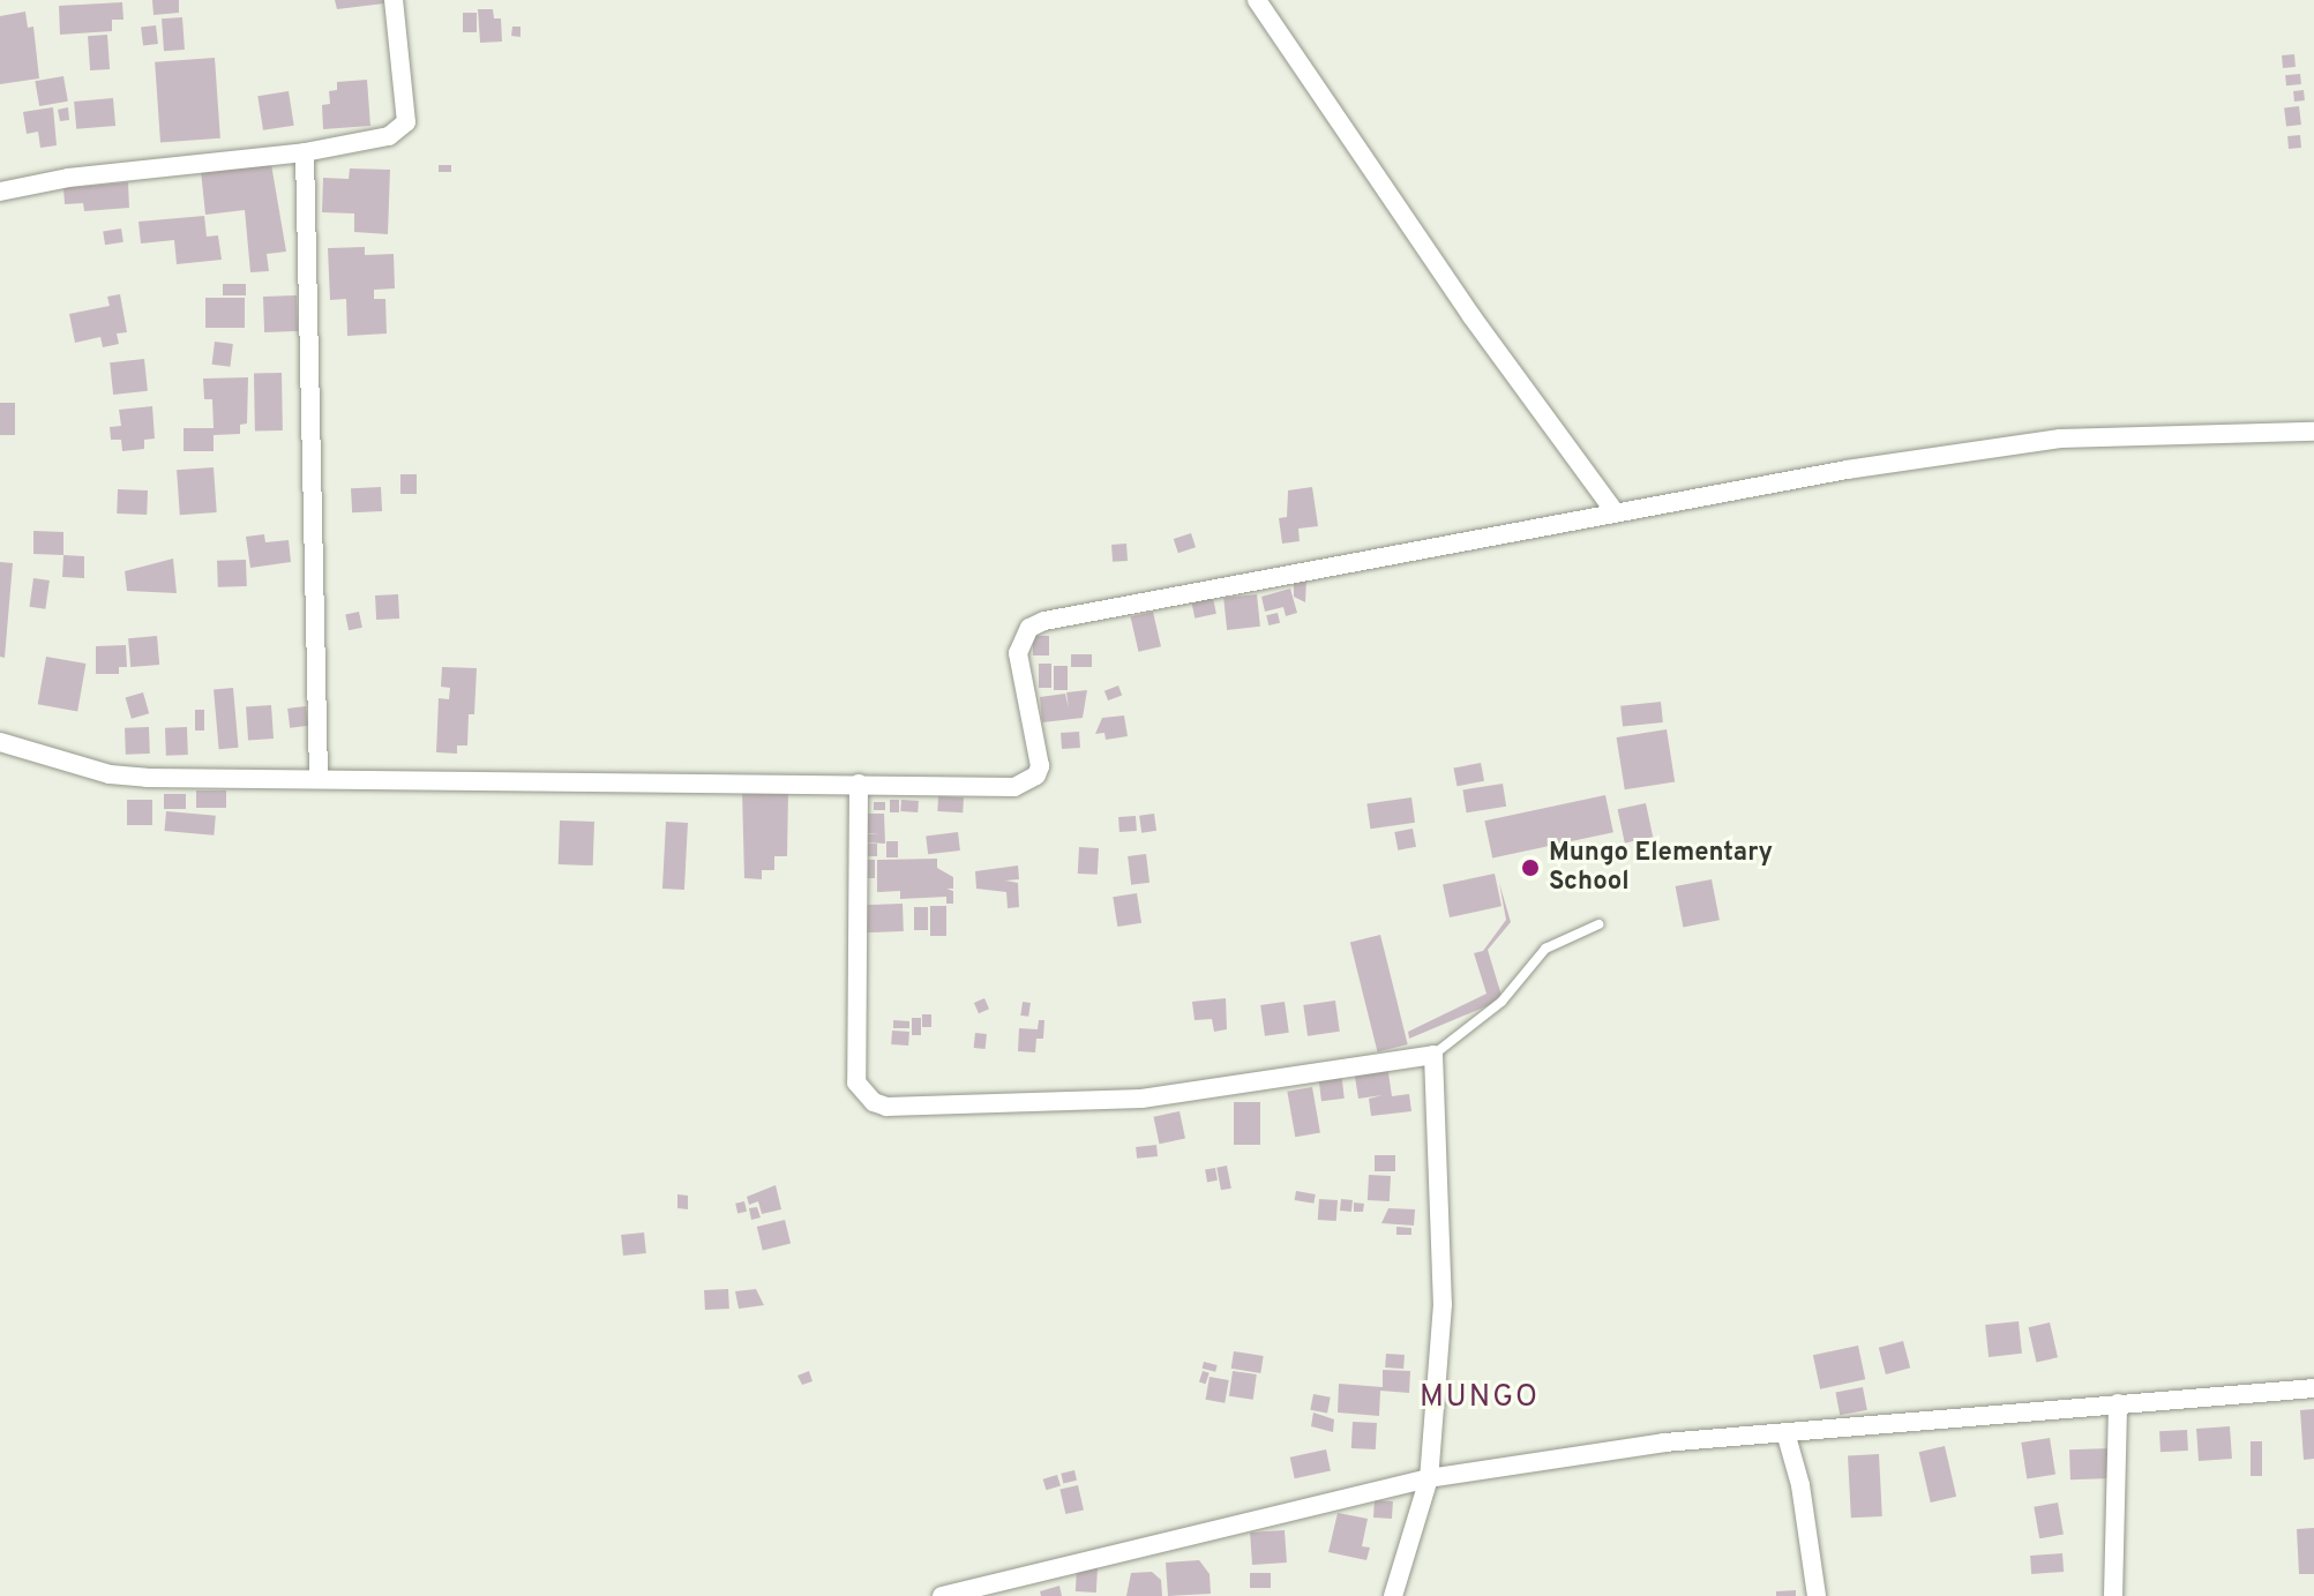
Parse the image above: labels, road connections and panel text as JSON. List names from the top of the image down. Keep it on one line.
{"districts":["MUNGO"],"places":["Mungo Elementary School"]}
